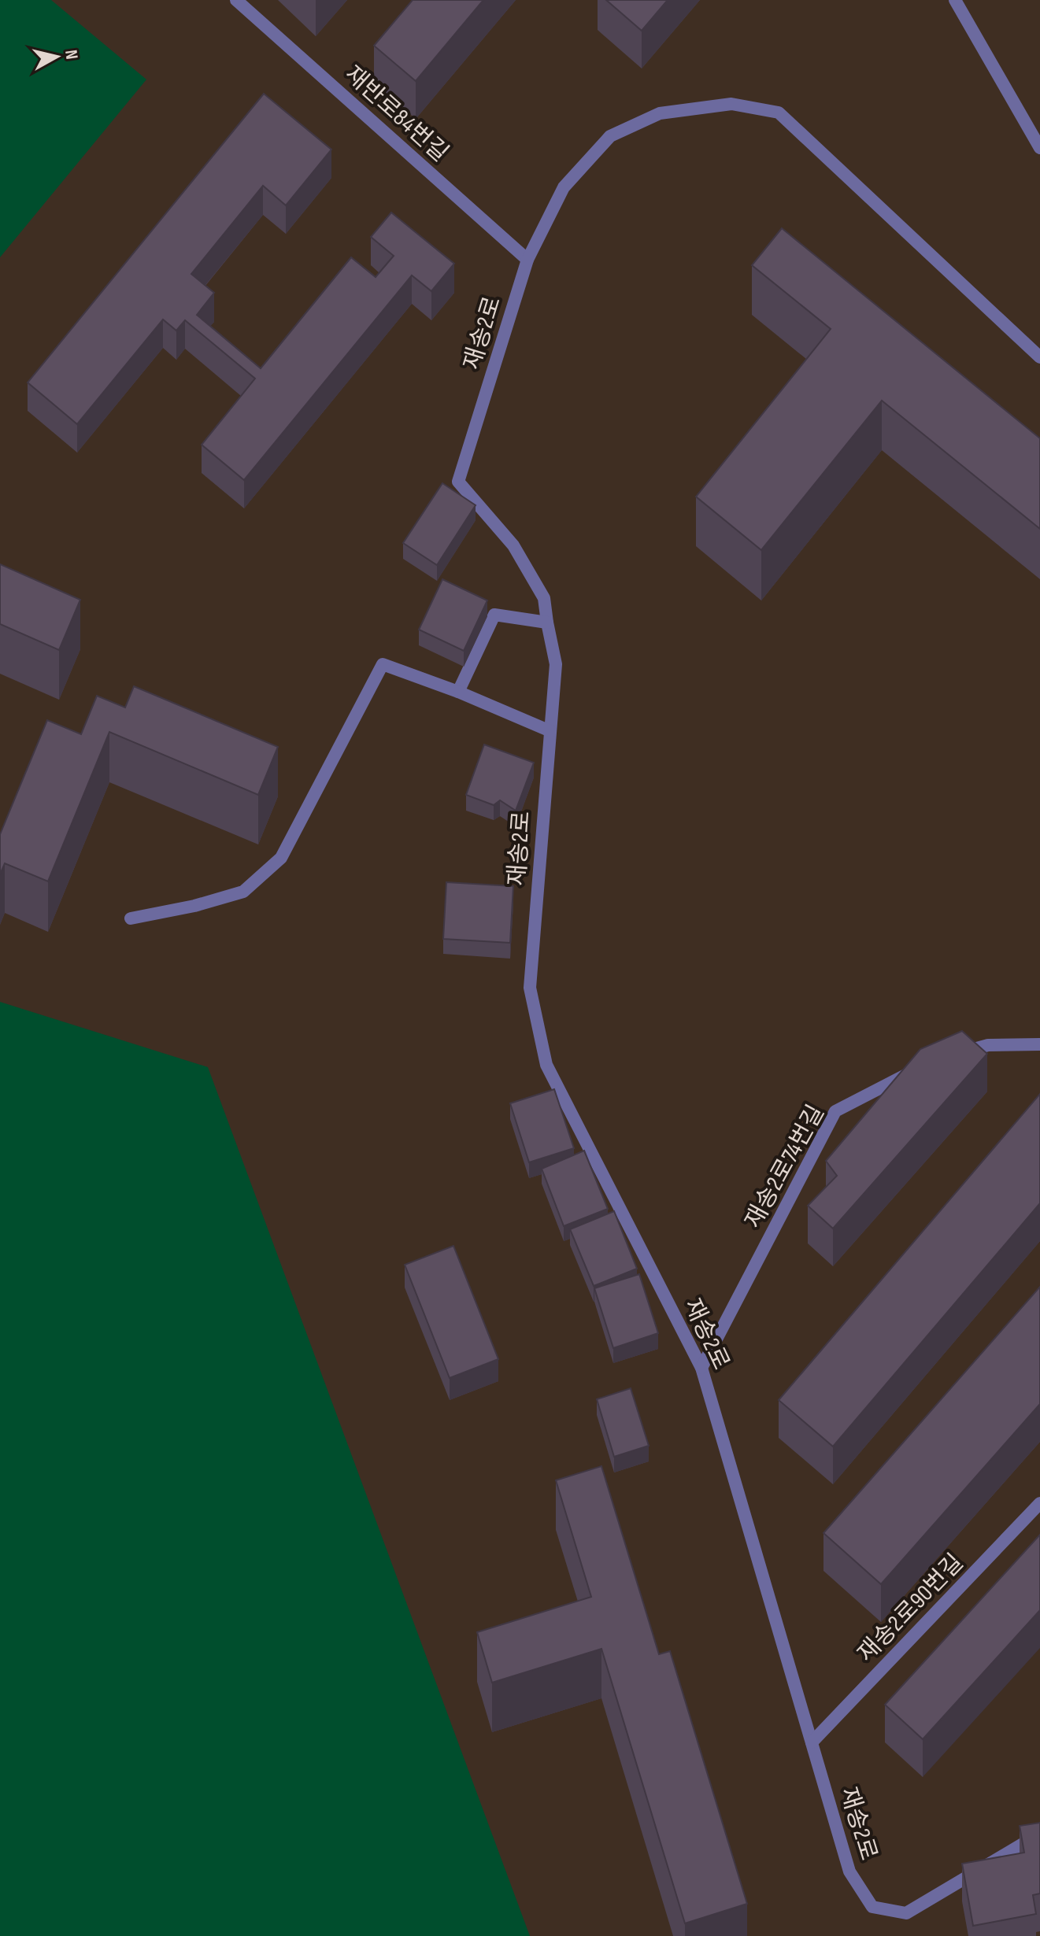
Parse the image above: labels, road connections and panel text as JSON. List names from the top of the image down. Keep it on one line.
{"streets":{"street":["재반로84번길","재송2로","재송2로74번길","재송2로90번길"]},"crossings":[["재반로84번길","재송2로"],["재송2로","재송2로74번길"],["재송2로","재송2로90번길"]],"north":"right"}
